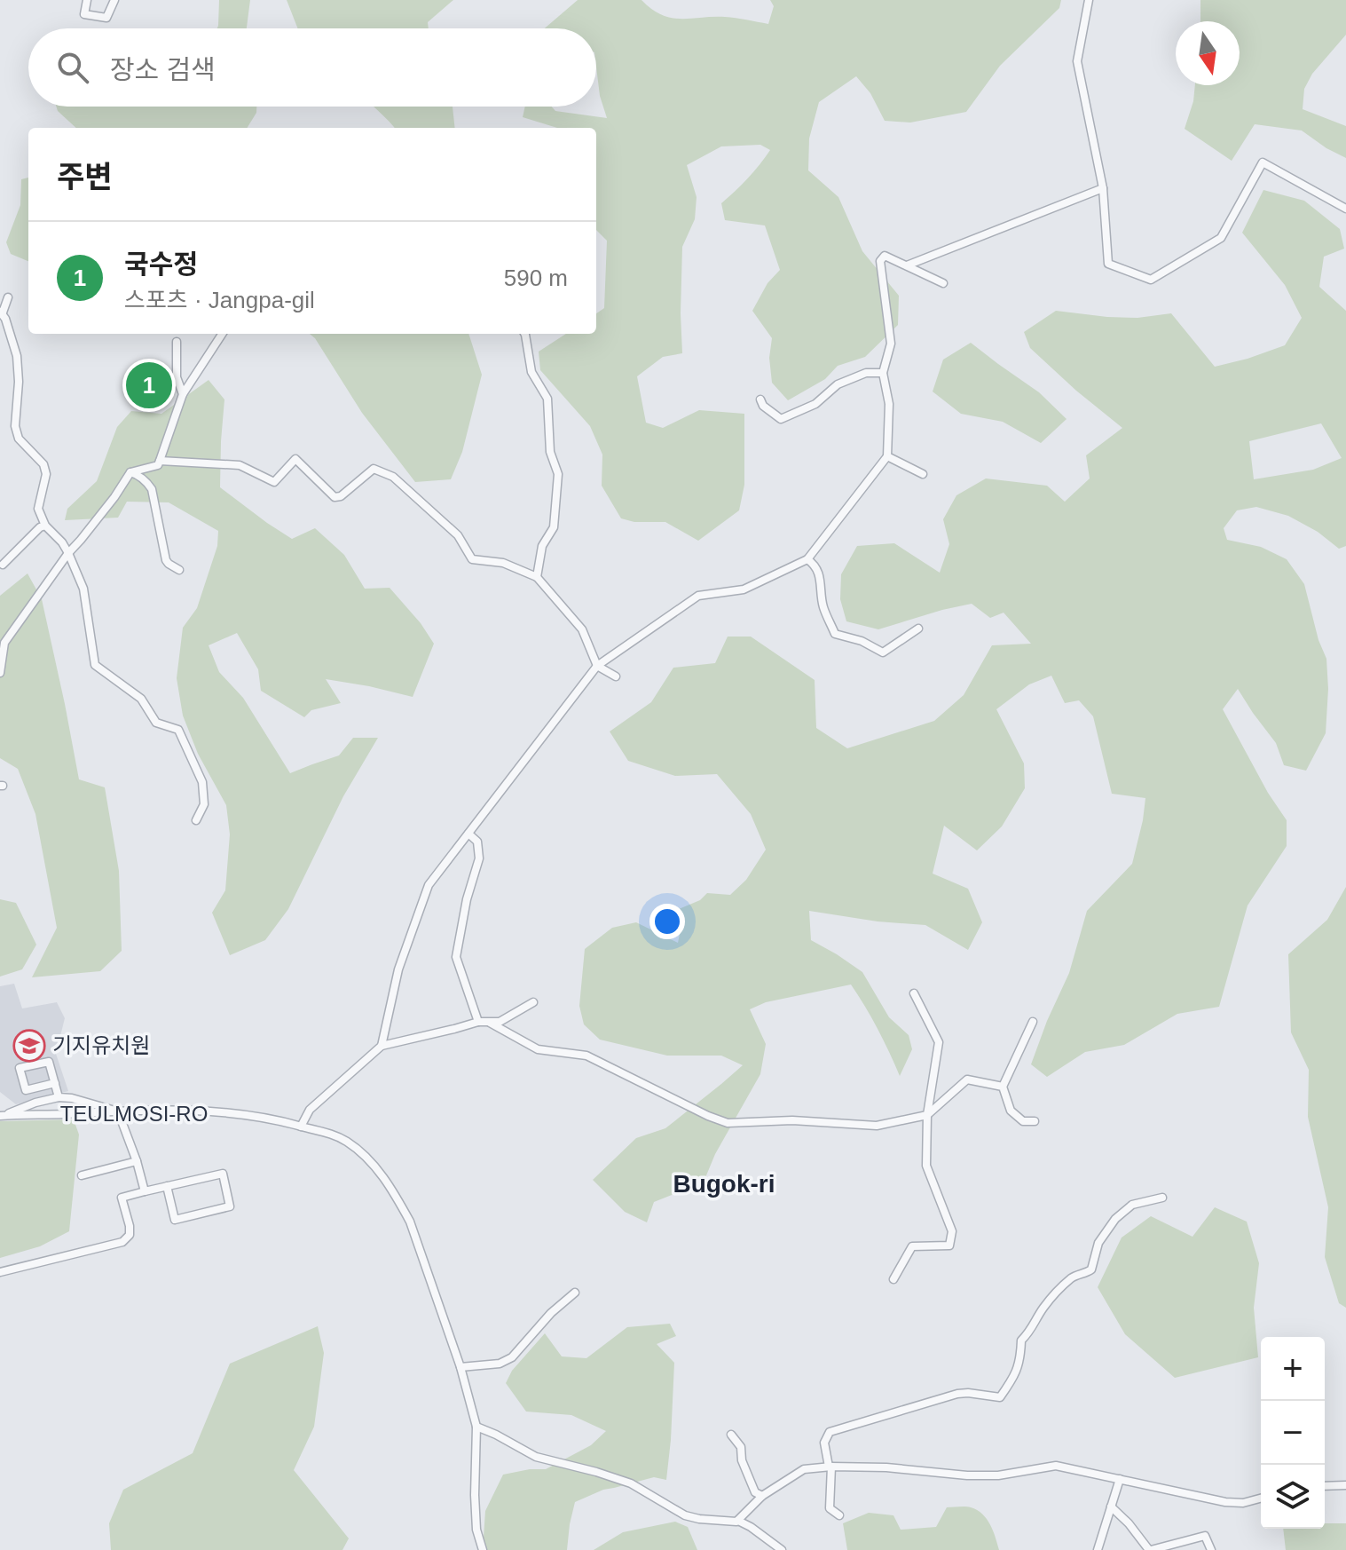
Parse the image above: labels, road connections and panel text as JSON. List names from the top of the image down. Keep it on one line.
{"streets":{"street":["TEULMOSI-RO"]},"districts":["Bugok-ri"],"places":{"school or university":["기지유치원"]},"north":"bottom","page":{"search":"장소 검색","heading":"주변","list":[{"mark":"1","name":"국수정","note":"스포츠 · Jangpa-gil","value":"590 m"}],"pins":"1","map_buttons":["+","−"]}}
